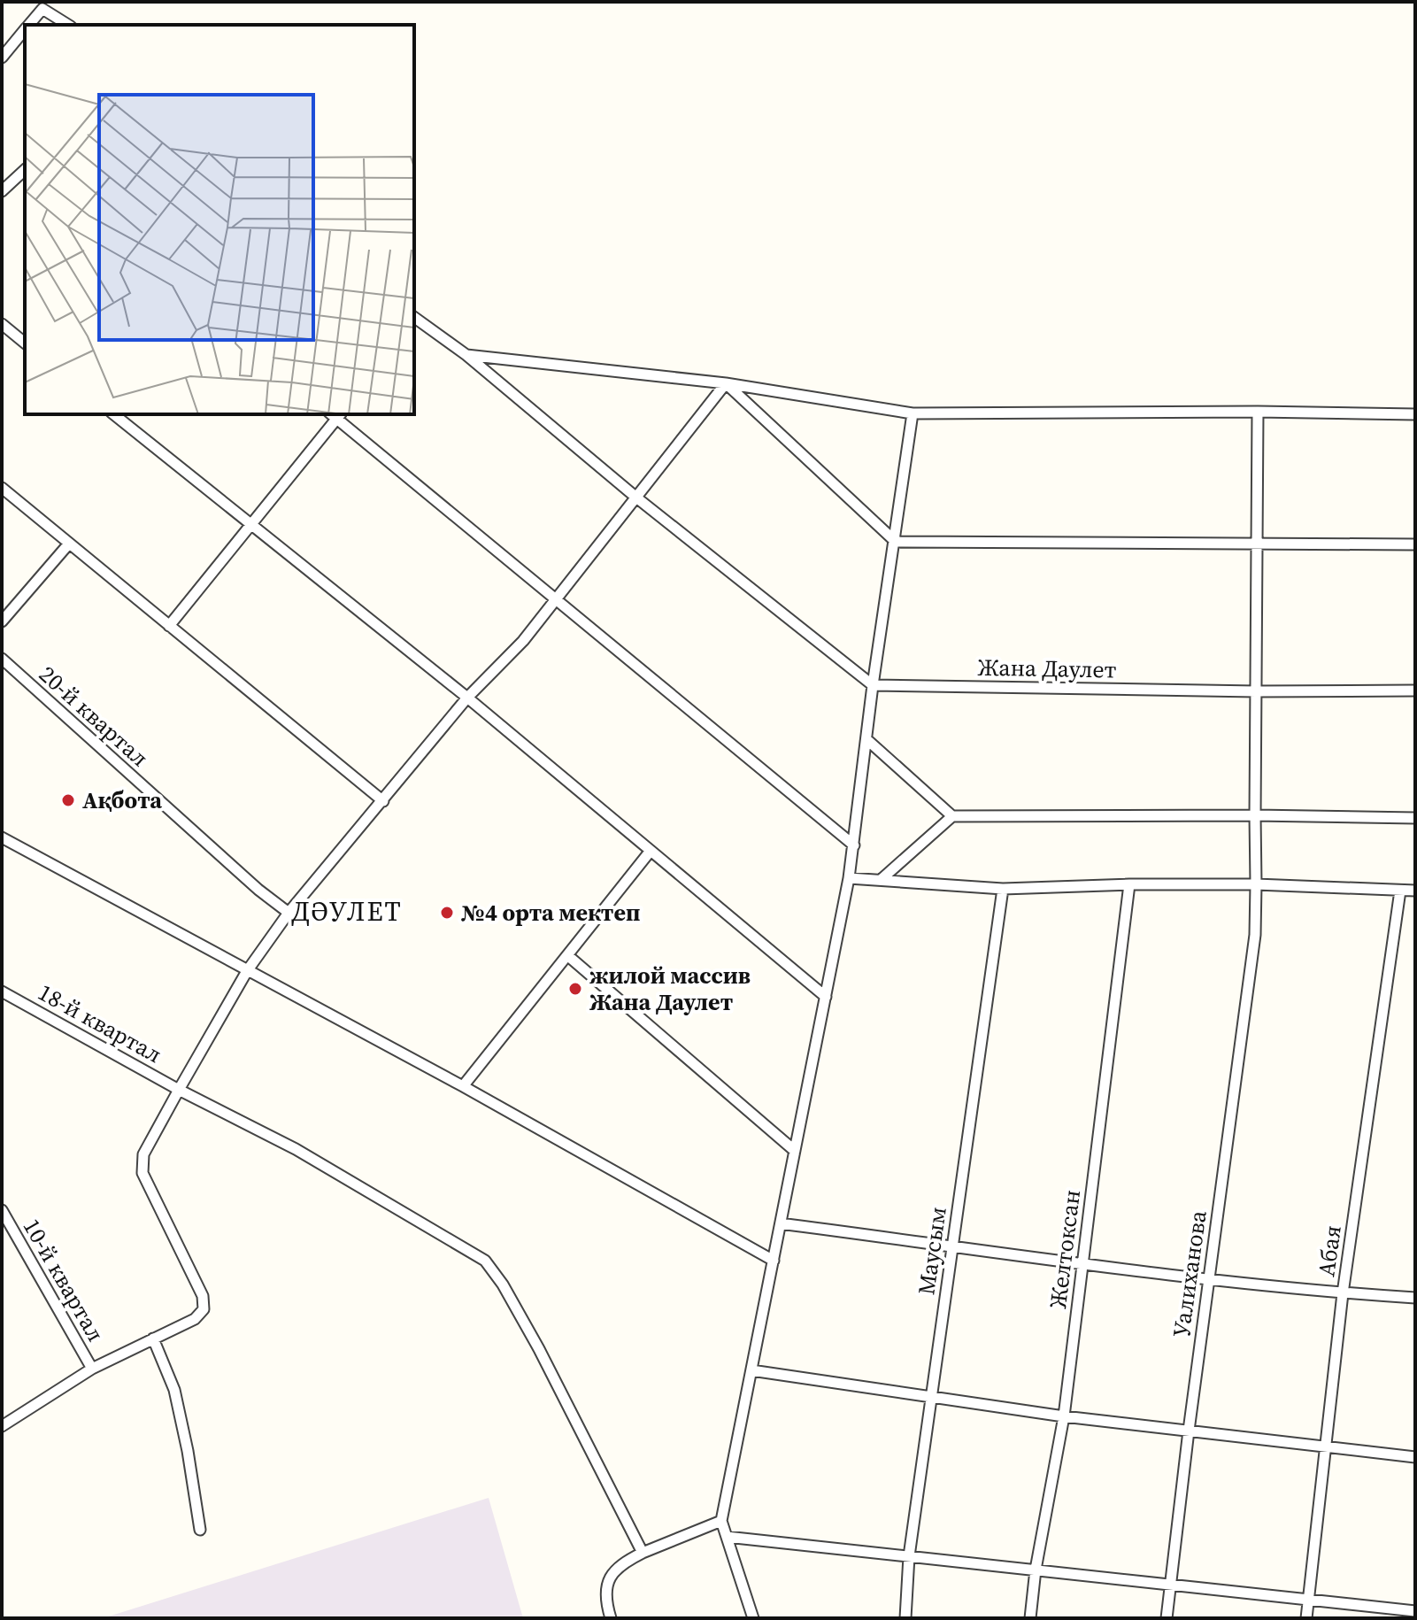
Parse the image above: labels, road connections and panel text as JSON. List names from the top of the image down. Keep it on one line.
{"streets":{"street":["Жана Даулет","20-й квартал","18-й квартал","Желтоксан","Маусым","Абая","Уалиханова","10-й квартал"]},"crossings":[["Жана Даулет","Уалиханова"]],"districts":["ДӘУЛЕТ"],"places":["Ақбота","№4 орта мектеп","жилой массив Жана Даулет"]}
